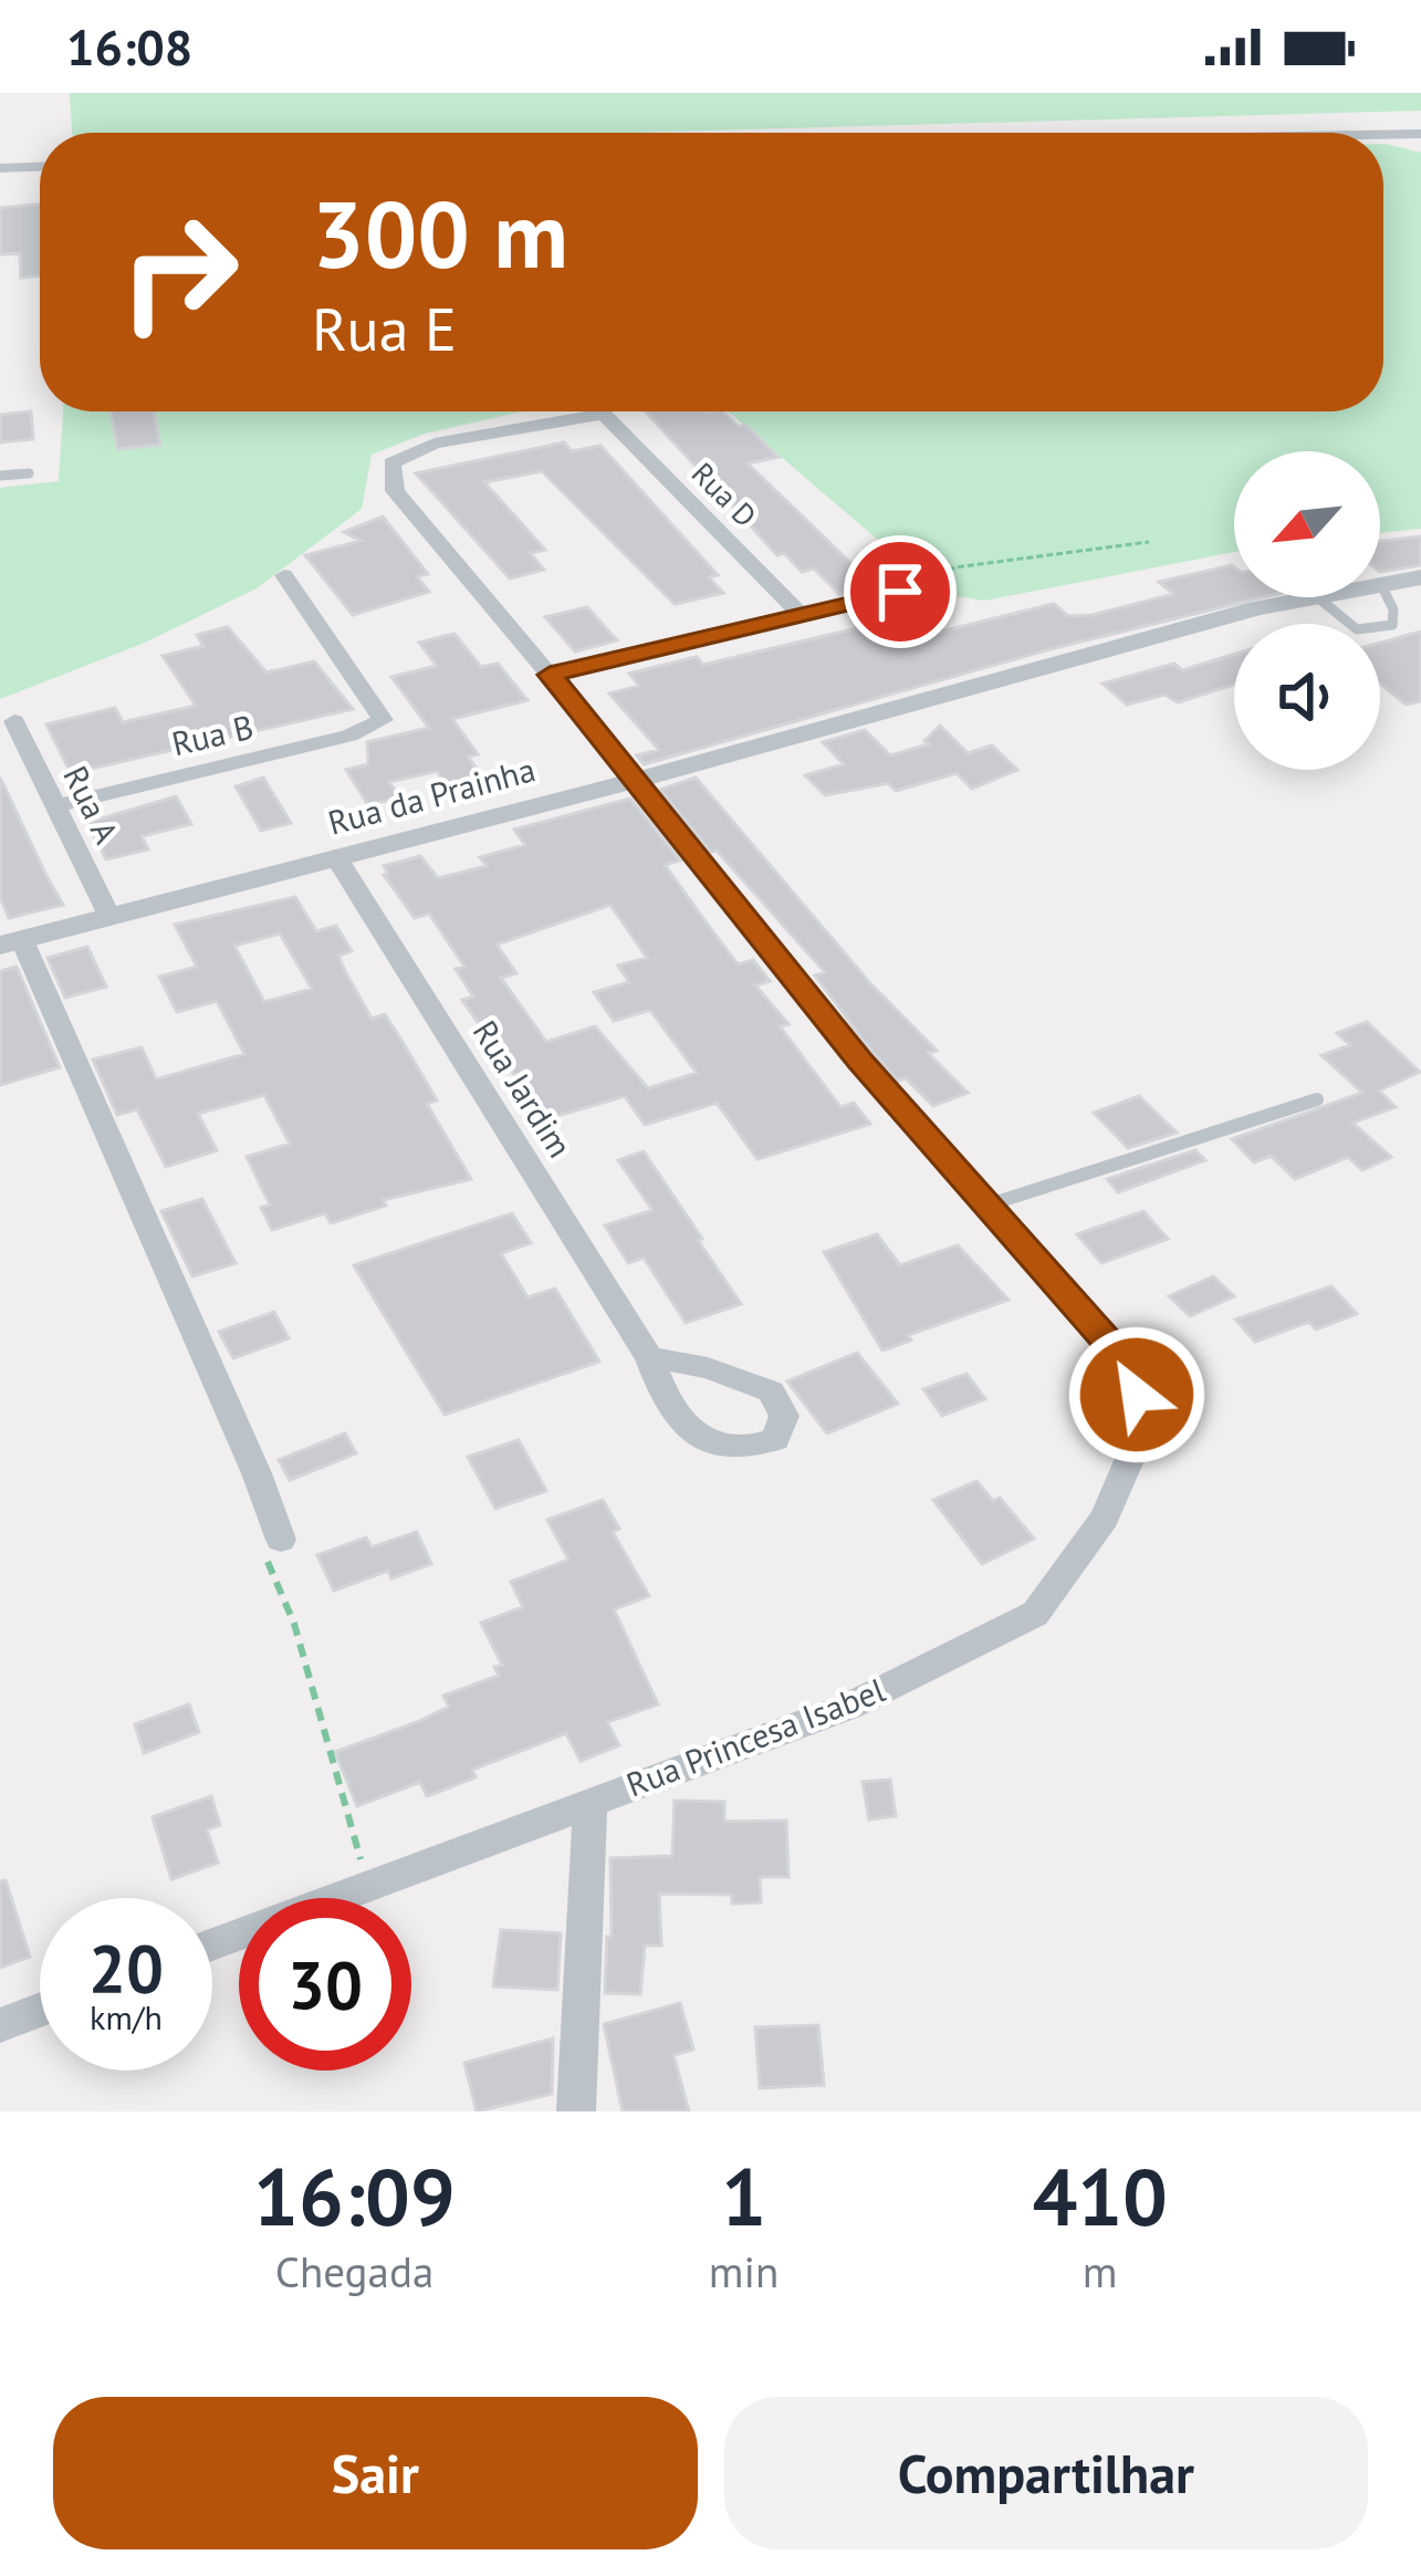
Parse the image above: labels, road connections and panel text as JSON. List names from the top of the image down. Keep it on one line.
{"streets":{"street":["Rua D","Rua B","Rua da Prainha","Rua A","Rua Jardim","Rua Princesa Isabel"]},"crossings":[["Rua D","Rua Princesa Isabel"],["Rua B","Rua A"],["Rua da Prainha","Rua A"],["Rua da Prainha","Rua Jardim"],["Rua da Prainha","Rua Princesa Isabel"]],"north":"bottom left","page":{"status":"16:08","turn":["300 m","Rua E"],"speed":"20 km/h","limit":"30","eta":["16:09","Chegada","1","min","410","m"],"buttons":["Sair","Compartilhar"]}}
